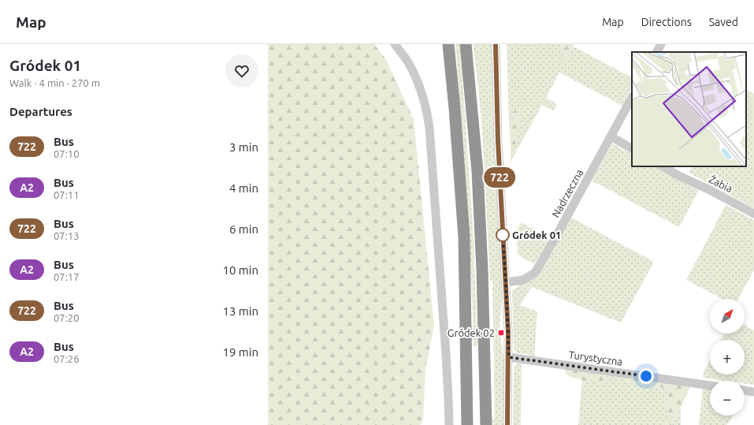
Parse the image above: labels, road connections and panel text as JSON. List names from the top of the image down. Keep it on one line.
{"streets":{"street":["Żabia","Nadrzeczna","Turystyczna"]},"places":{"other":["Gródek 01"],"transit":["Gródek 02"]},"lines":["bus line 722"],"north":"top right","page":{"header":"Map","nav":["Map","Directions","Saved"],"heading":[["Gródek 01","Walk · 4 min · 270 m"],"Departures"],"on_map":"722","list":[{"mark":"722","name":"Bus","note":"07:10","value":"3 min"},{"mark":"A2","name":"Bus","note":"07:11","value":"4 min"},{"mark":"722","name":"Bus","note":"07:13","value":"6 min"},{"mark":"A2","name":"Bus","note":"07:17","value":"10 min"},{"mark":"722","name":"Bus","note":"07:20","value":"13 min"},{"mark":"A2","name":"Bus","note":"07:26","value":"19 min"}],"map_buttons":["+","−"]}}
